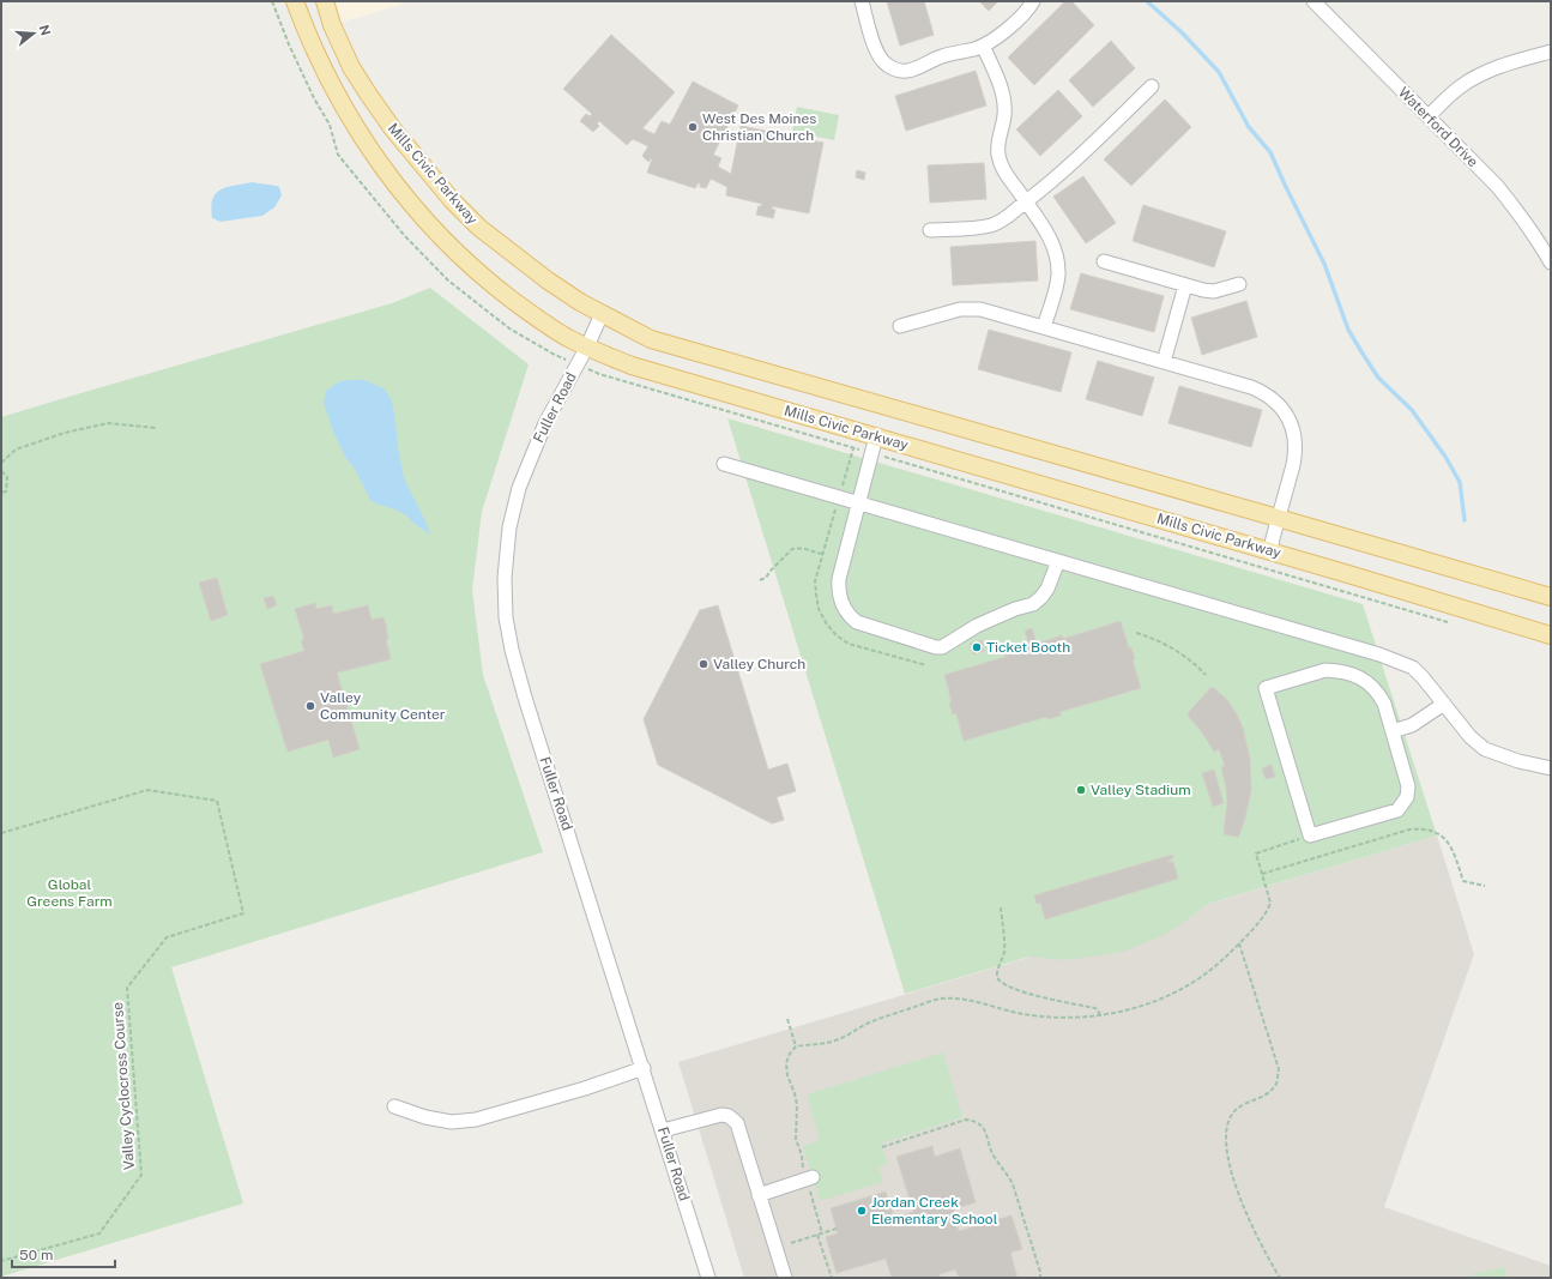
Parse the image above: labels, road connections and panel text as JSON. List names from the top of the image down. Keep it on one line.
{"streets":{"main road":["Mills Civic Parkway"],"street":["Waterford Drive","Fuller Road"],"path":["Valley Cyclocross Course"]},"crossings":[["Mills Civic Parkway","Fuller Road"]],"parks":["Global Greens Farm"],"places":["West Des Moines Christian Church","Ticket Booth","Valley Church","Valley Community Center","Valley Stadium","Jordan Creek Elementary School"],"scale_bar":"50 m","north":"right"}
